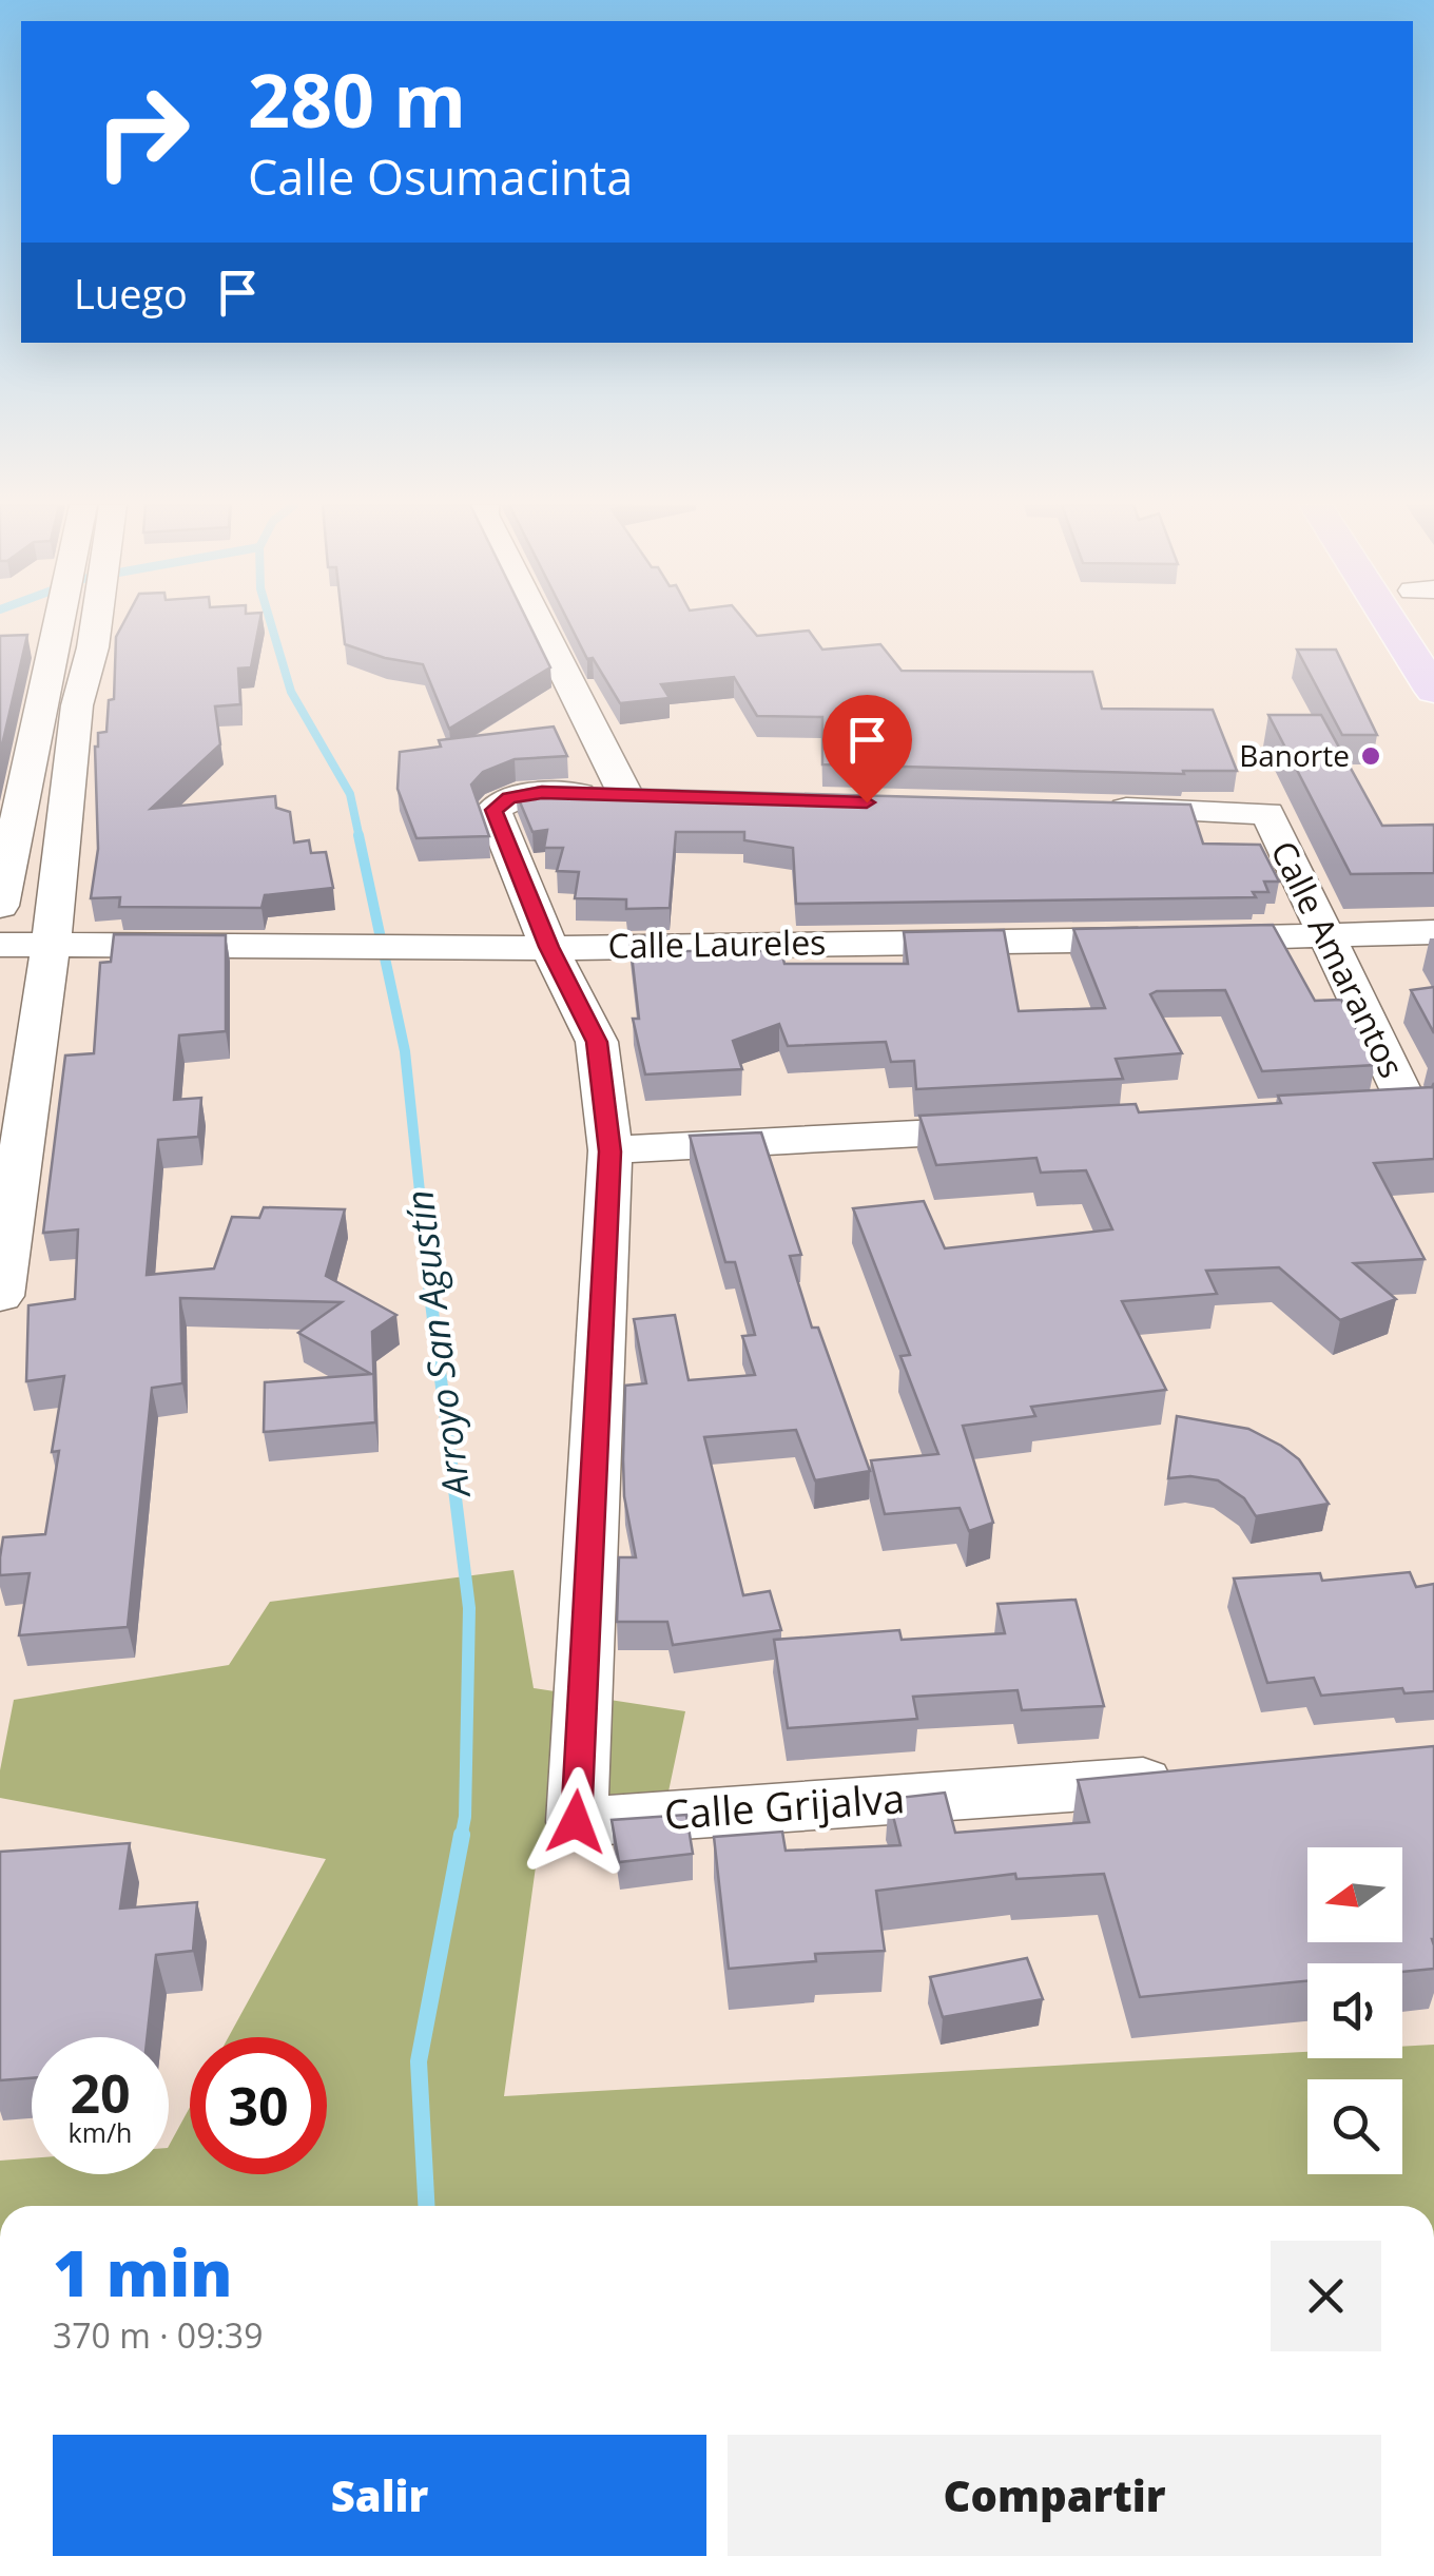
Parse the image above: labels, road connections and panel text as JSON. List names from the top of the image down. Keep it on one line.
{"streets":{"street":["Calle Laureles","Calle Amarantos","Calle Grijalva"]},"crossings":[["Calle Laureles","Calle Amarantos"]],"water":["Arroyo San Agustín"],"places":["Banorte"],"north":"left","page":{"turn":["280 m","Calle Osumacinta"],"then":"Luego","speed":"20 km/h","limit":"30","heading":["1 min","370 m · 09:39"],"buttons":["Salir","Compartir"]}}
